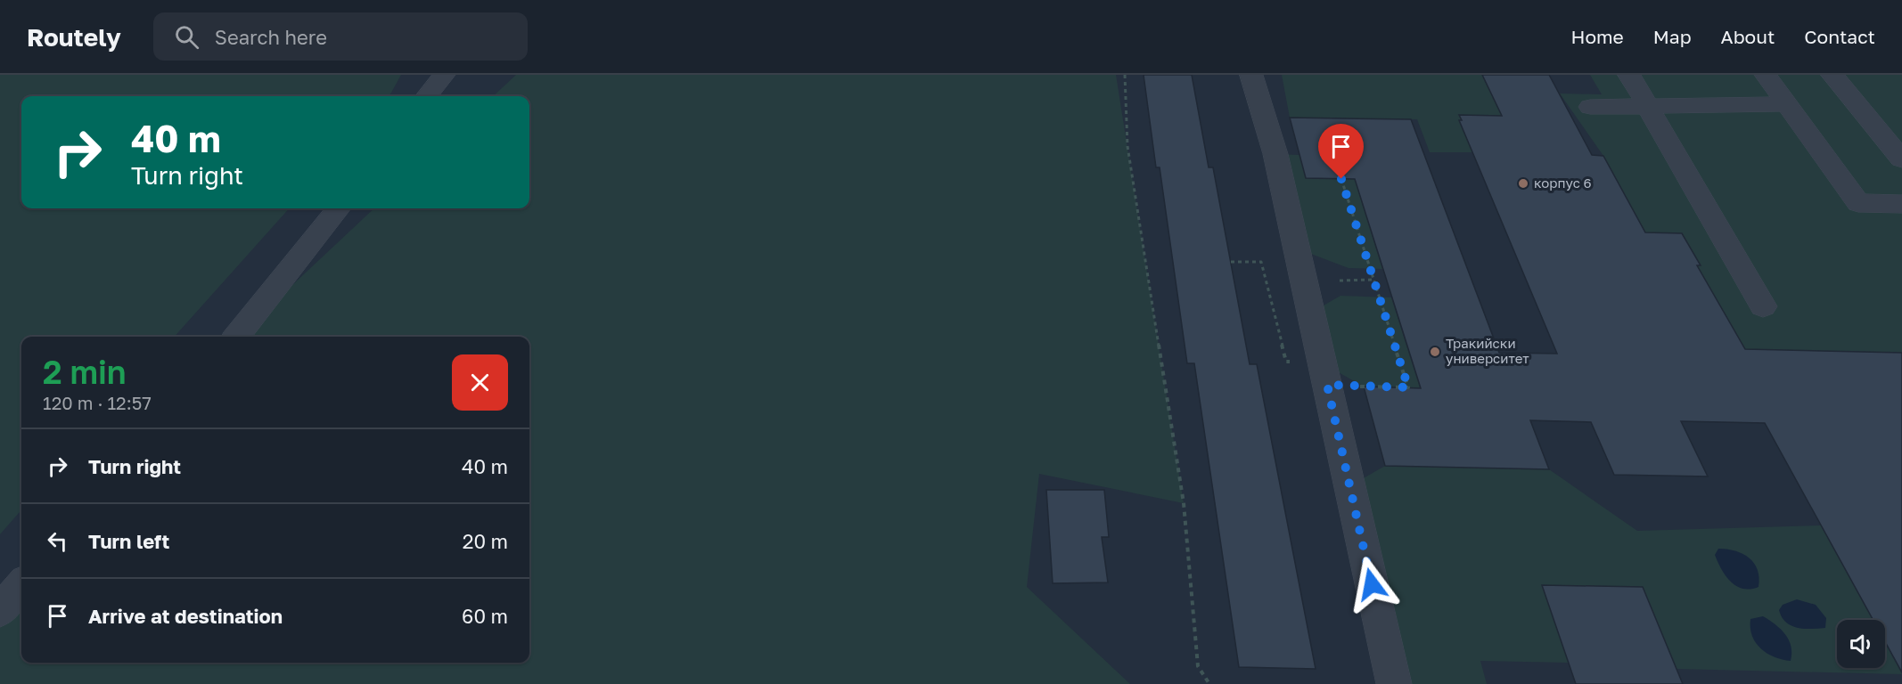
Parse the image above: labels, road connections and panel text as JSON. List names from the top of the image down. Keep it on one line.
{"places":["корпус 6","Тракийски университет"],"page":{"header":"Routely","search":"Search here","nav":["Home","Map","About","Contact"],"turn":["40 m","Turn right"],"heading":["2 min","120 m · 12:57"],"list":[{"name":"Turn right","value":"40 m"},{"name":"Turn left","value":"20 m"},{"name":"Arrive at destination","value":"60 m"}]}}
